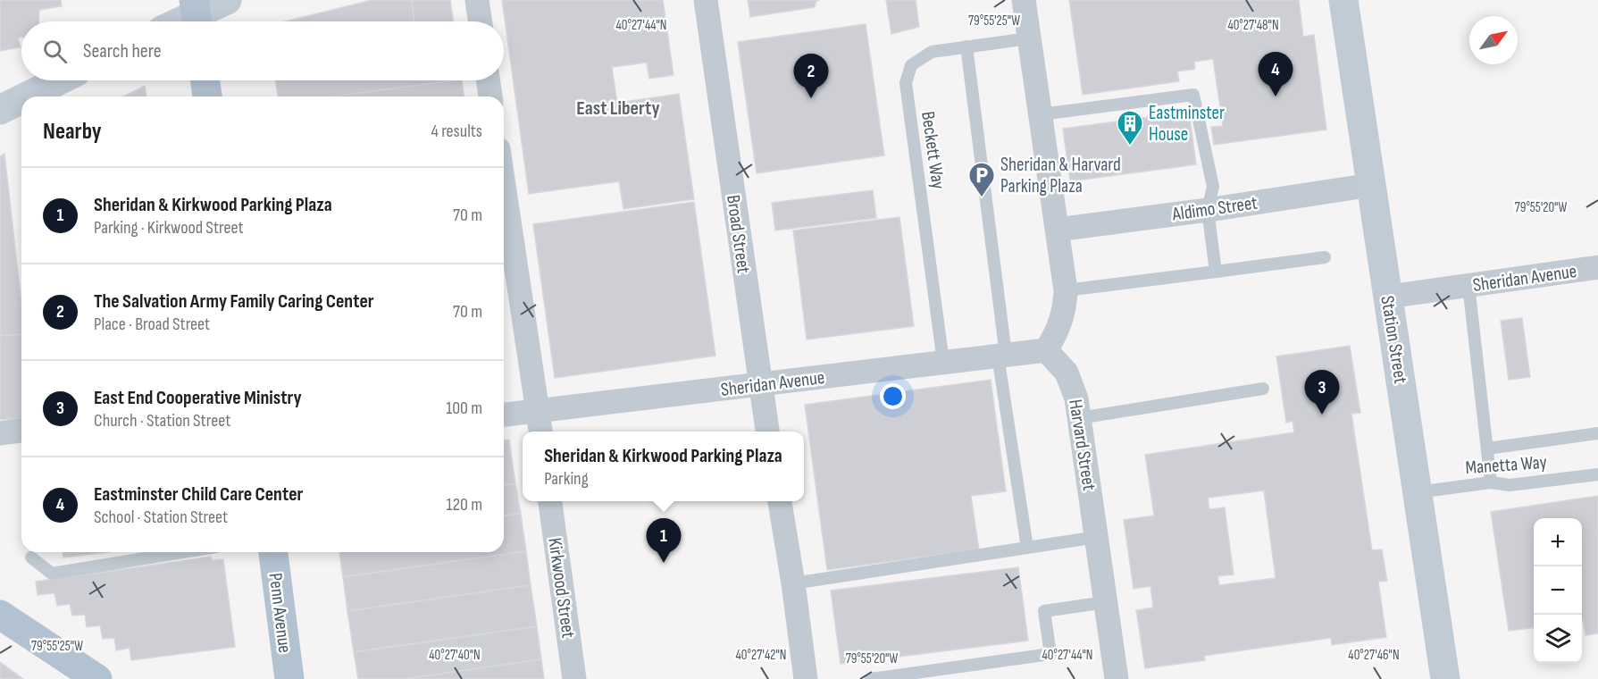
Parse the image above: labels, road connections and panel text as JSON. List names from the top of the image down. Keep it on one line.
{"streets":{"main road":["Station Street","Penn Avenue"],"street":["Aldimo Street","Broad Street","Sheridan Avenue","Harvard Street","Kirkwood Street"],"lane":["Beckett Way","Manetta Way"]},"crossings":[["Beckett Way","Sheridan Avenue"],["Aldimo Street","Station Street"],["Broad Street","Sheridan Avenue"],["Sheridan Avenue","Station Street"],["Sheridan Avenue","Harvard Street"],["Station Street","Manetta Way"]],"districts":["East Liberty"],"places":{"building":["Eastminster House"],"parking":["Sheridan & Harvard Parking Plaza"]},"north":"top right","page":{"search":"Search here","pins":["4","2","3","1"],"heading":["Nearby","4 results"],"list":[{"mark":"1","name":"Sheridan & Kirkwood Parking Plaza","note":"Parking · Kirkwood Street","value":"70 m"},{"mark":"2","name":"The Salvation Army Family Caring Center","note":"Place · Broad Street","value":"70 m"},{"mark":"3","name":"East End Cooperative Ministry","note":"Church · Station Street","value":"100 m"},{"mark":"4","name":"Eastminster Child Care Center","note":"School · Station Street","value":"120 m"}],"popup":["Sheridan & Kirkwood Parking Plaza","Parking"],"map_buttons":["+","−"]},"coordinates":["79°55'25\"W","40°27'44\"N","40°27'48\"N","79°55'20\"W","40°27'40\"N","40°27'42\"N","40°27'46\"N"]}
